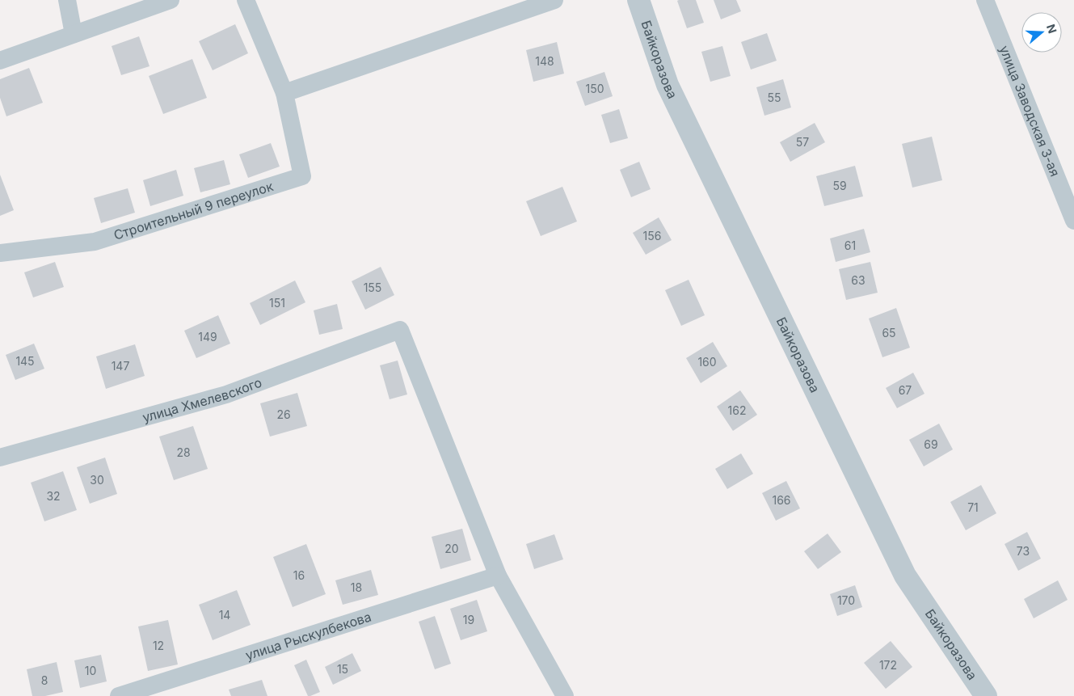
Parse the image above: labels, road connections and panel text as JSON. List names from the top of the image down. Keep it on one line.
{"streets":{"street":["Байкоразова","улица Заводская 3-ая","Строительный 9 переулок","улица Хмелевского","улица Рыскулбекова"]},"crossings":[["улица Хмелевского","улица Рыскулбекова"]],"house_numbers":["148","150","55","57","59","156","61","63","155","151","65","149","145","160","147","67","162","26","69","28","30","32","166","71","20","73","16","18","170","14","19","12","172","15","10","8"],"north":"right"}
